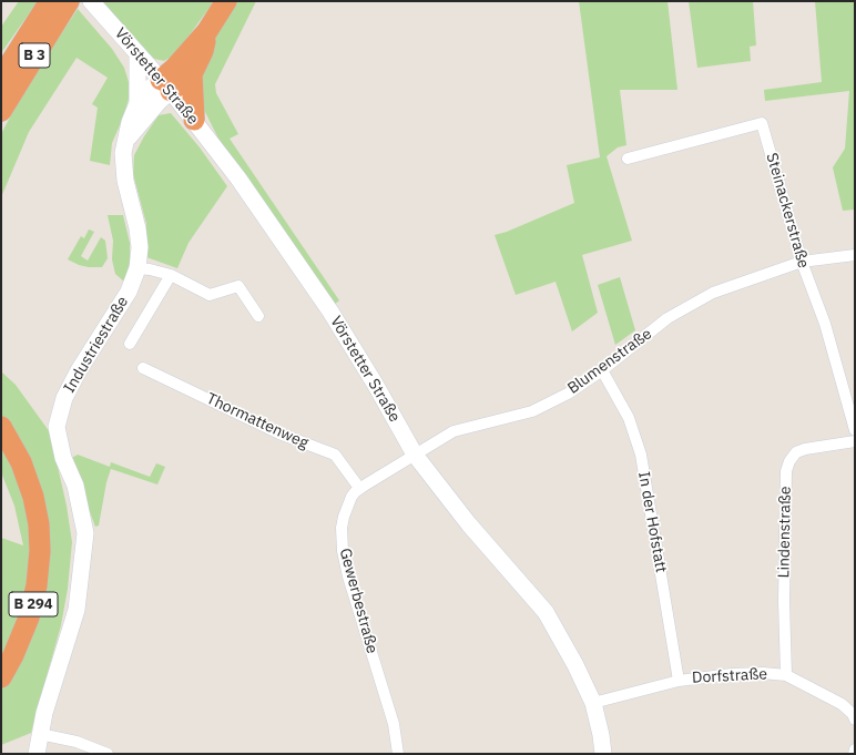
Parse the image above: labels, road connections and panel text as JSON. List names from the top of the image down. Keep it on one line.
{"streets":{"highway":["B 3","B 294"],"street":["Vörstetter Straße","Steinackerstraße","Industriestraße","Blumenstraße","Thormattenweg","In der Hofstatt","Lindenstraße","Gewerbestraße","Dorfstraße"]},"crossings":[["Vörstetter Straße","Industriestraße"],["Vörstetter Straße","Blumenstraße"],["Vörstetter Straße","Gewerbestraße"],["Vörstetter Straße","Dorfstraße"],["Steinackerstraße","Blumenstraße"],["Blumenstraße","In der Hofstatt"],["Blumenstraße","Gewerbestraße"],["Thormattenweg","Gewerbestraße"],["In der Hofstatt","Dorfstraße"],["Lindenstraße","Dorfstraße"]]}
